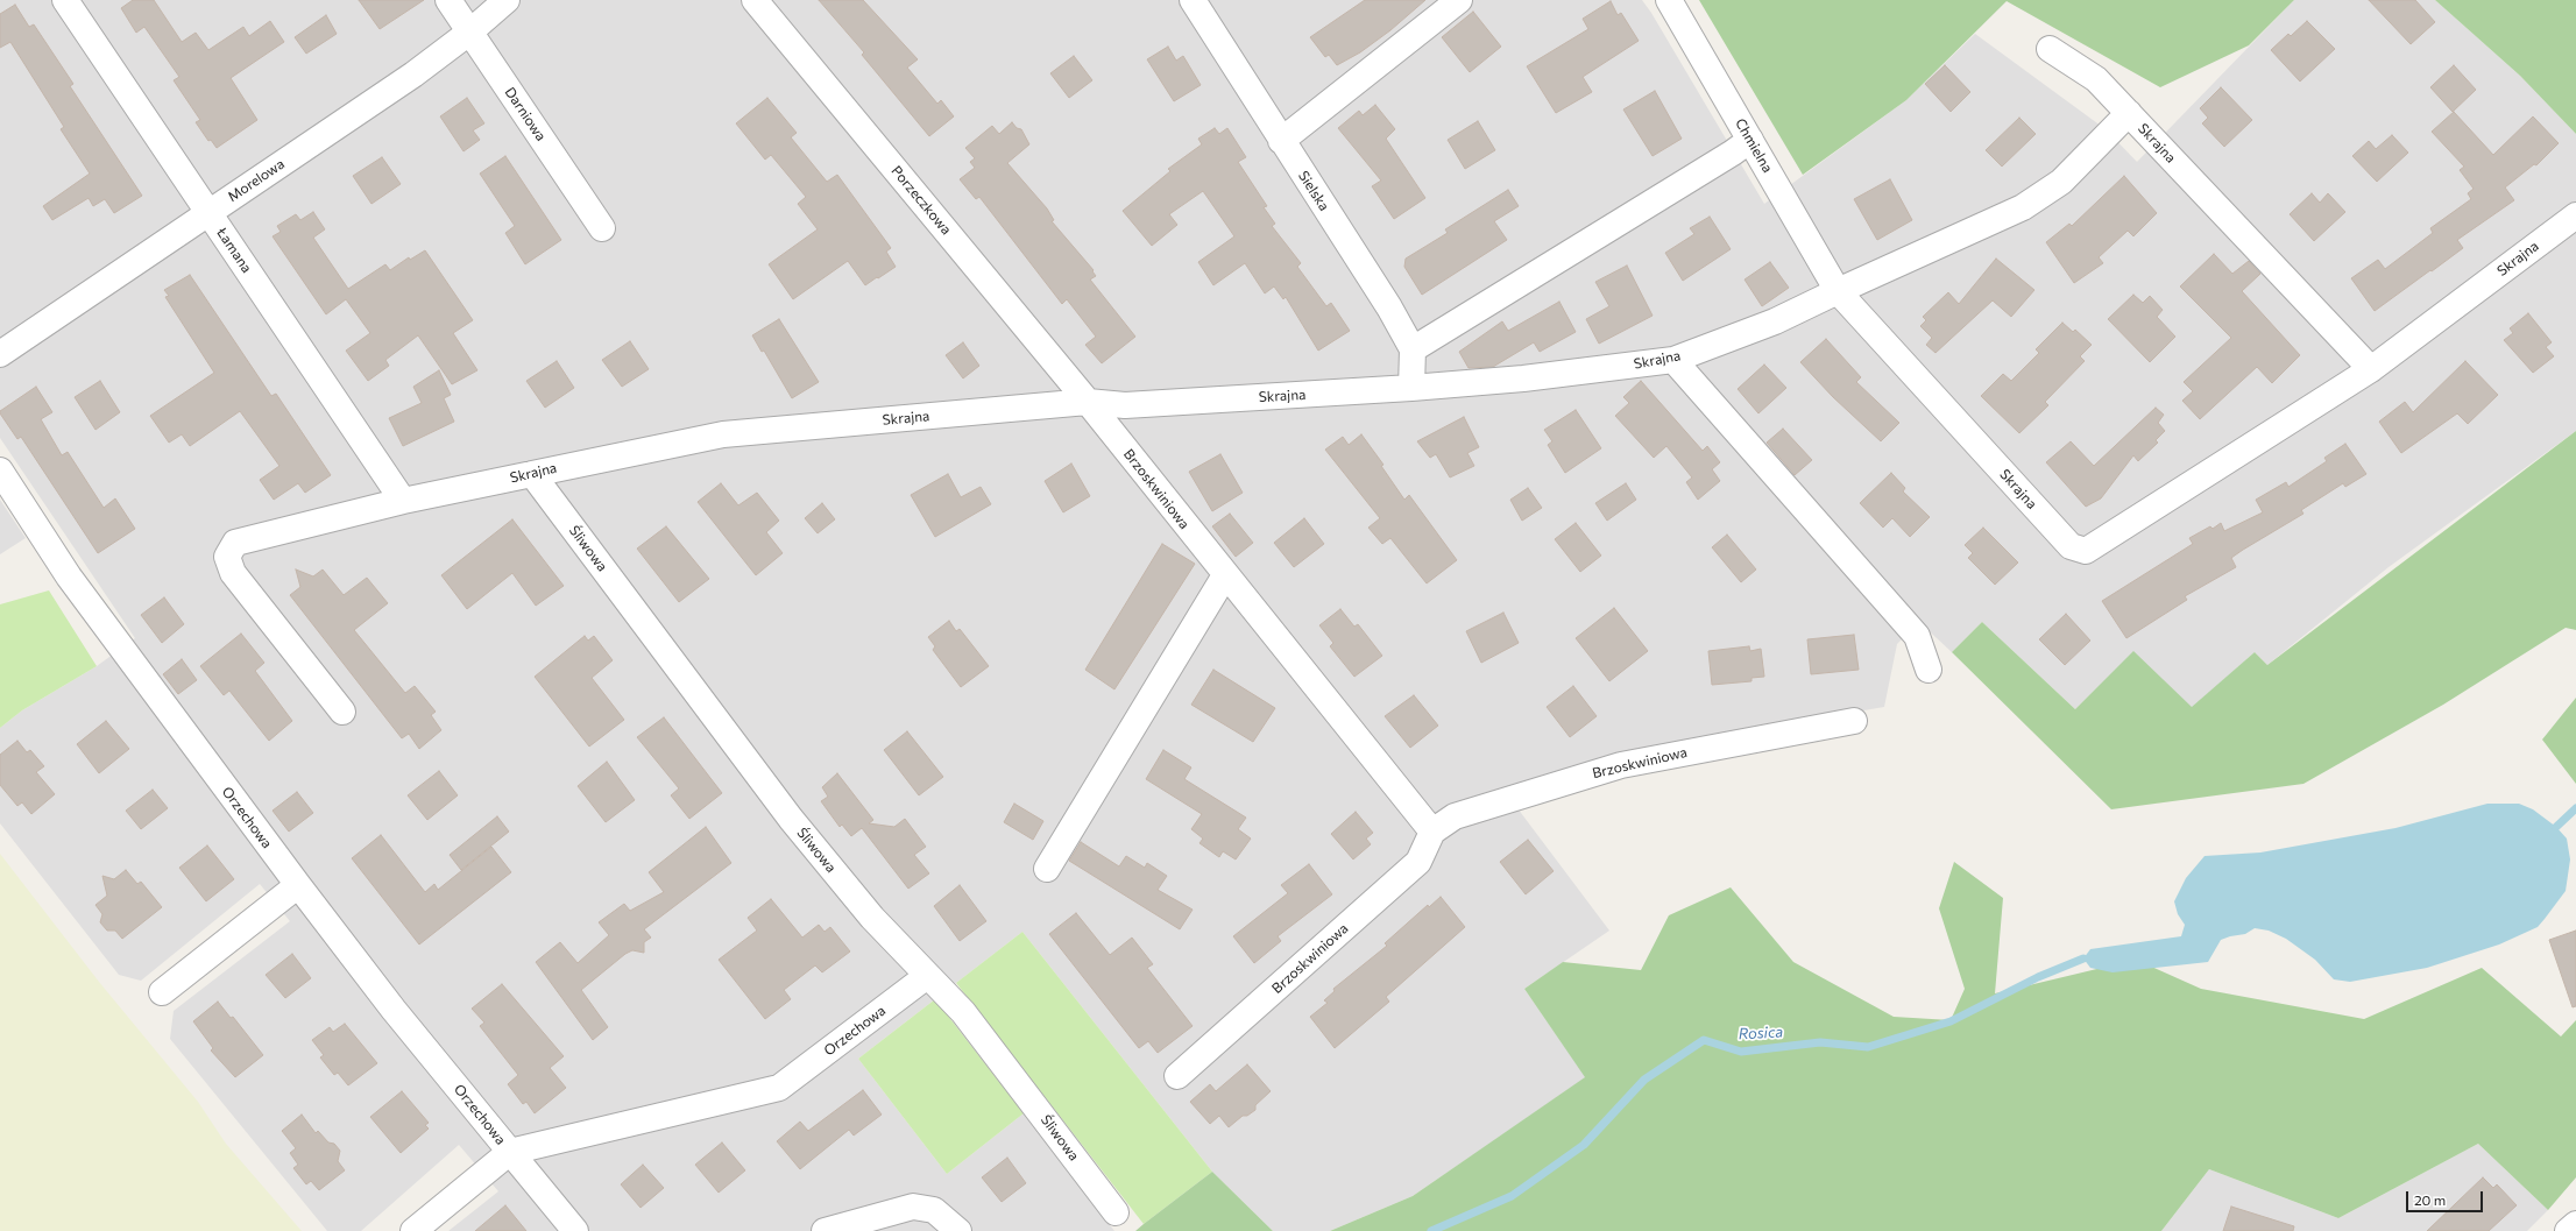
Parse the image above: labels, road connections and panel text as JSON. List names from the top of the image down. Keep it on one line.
{"streets":{"street":["Darniowa","Skrajna","Chmielna","Morelowa","Sielska","Porzeczkowa","Łamana","Brzoskwiniowa","Śliwowa","Orzechowa"]},"crossings":[["Darniowa","Morelowa"],["Skrajna","Chmielna"],["Skrajna","Porzeczkowa"],["Skrajna","Łamana"],["Skrajna","Brzoskwiniowa"],["Skrajna","Śliwowa"],["Morelowa","Łamana"],["Porzeczkowa","Brzoskwiniowa"],["Śliwowa","Orzechowa"]],"water":["Rosica"],"scale_bar":"20 m"}
